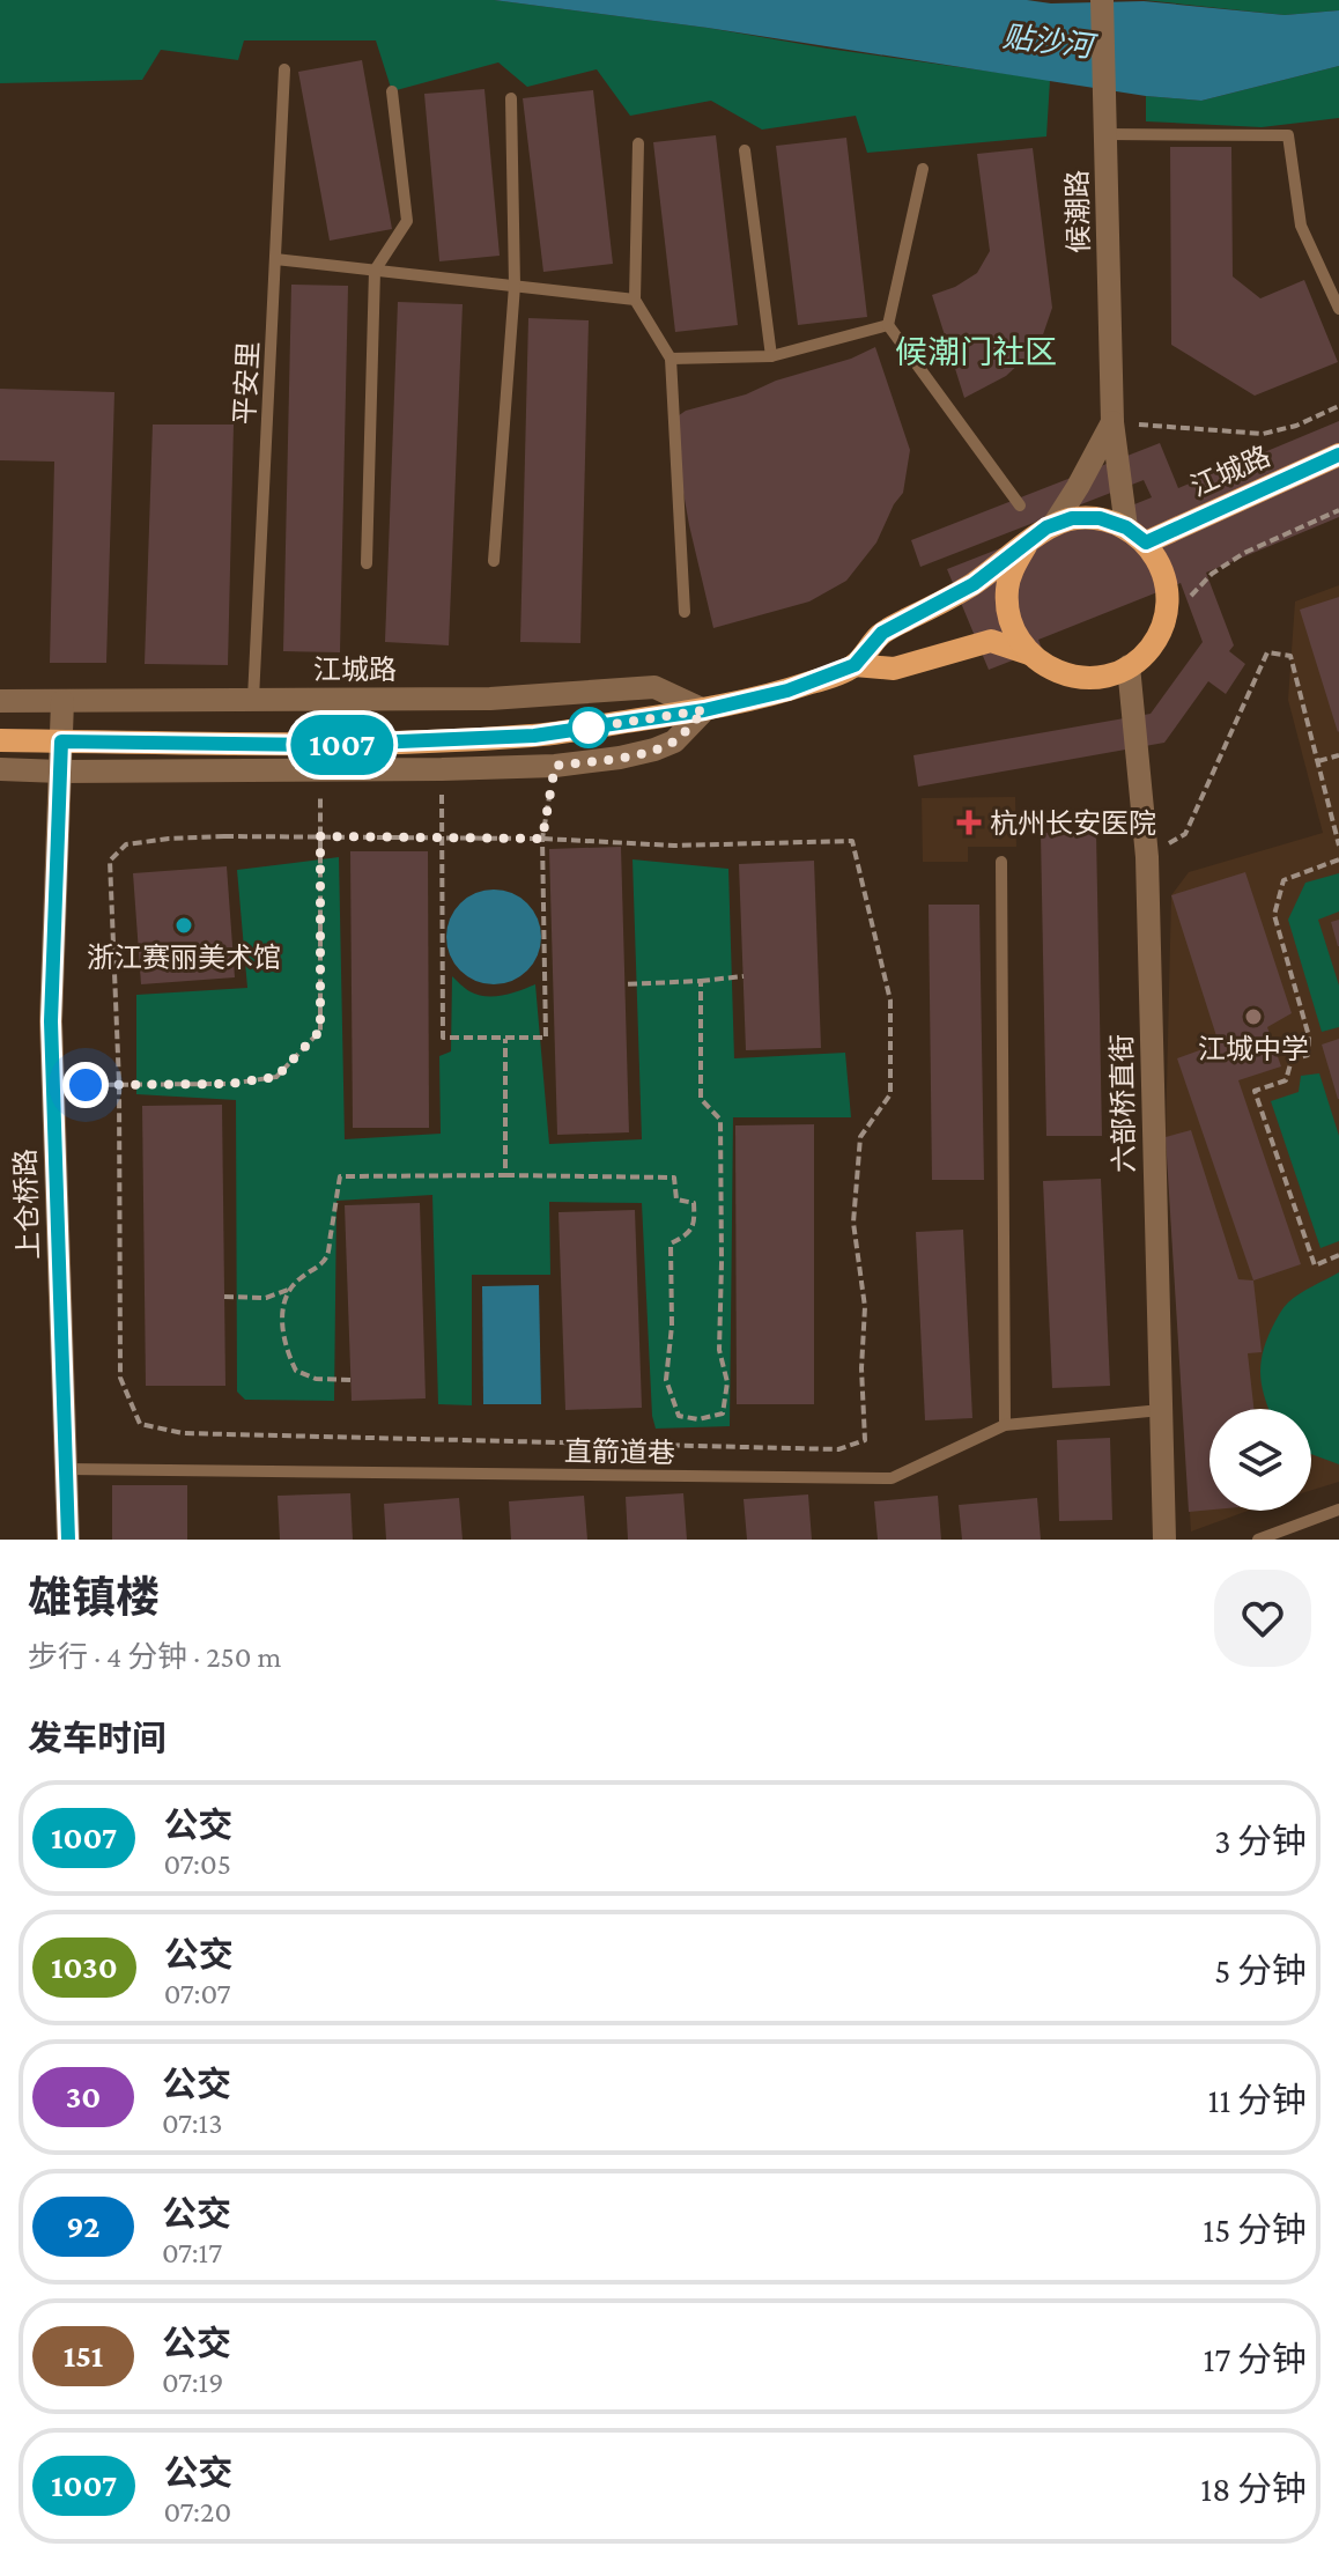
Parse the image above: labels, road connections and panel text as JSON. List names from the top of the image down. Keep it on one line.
{"streets":{"main road":["江城路"],"street":["候潮路","六部桥直街","上仓桥路"],"lane":["平安里","直箭道巷"]},"crossings":[["候潮路","江城路"],["候潮路","六部桥直街"],["平安里","江城路"],["江城路","六部桥直街"],["江城路","上仓桥路"],["六部桥直街","直箭道巷"],["上仓桥路","直箭道巷"]],"districts":["候潮门社区"],"water":["贴沙河"],"places":{"health":["杭州长安医院"],"other":["浙江赛丽美术馆","江城中学"]},"lines":["bus line 1007"],"page":{"on_map":"1007","heading":[["雄镇楼","步行 · 4 分钟 · 250 m"],"发车时间"],"list":[{"mark":"1007","name":"公交","note":"07:05","value":"3 分钟"},{"mark":"1030","name":"公交","note":"07:07","value":"5 分钟"},{"mark":"30","name":"公交","note":"07:13","value":"11 分钟"},{"mark":"92","name":"公交","note":"07:17","value":"15 分钟"},{"mark":"151","name":"公交","note":"07:19","value":"17 分钟"},{"mark":"1007","name":"公交","note":"07:20","value":"18 分钟"}]}}
